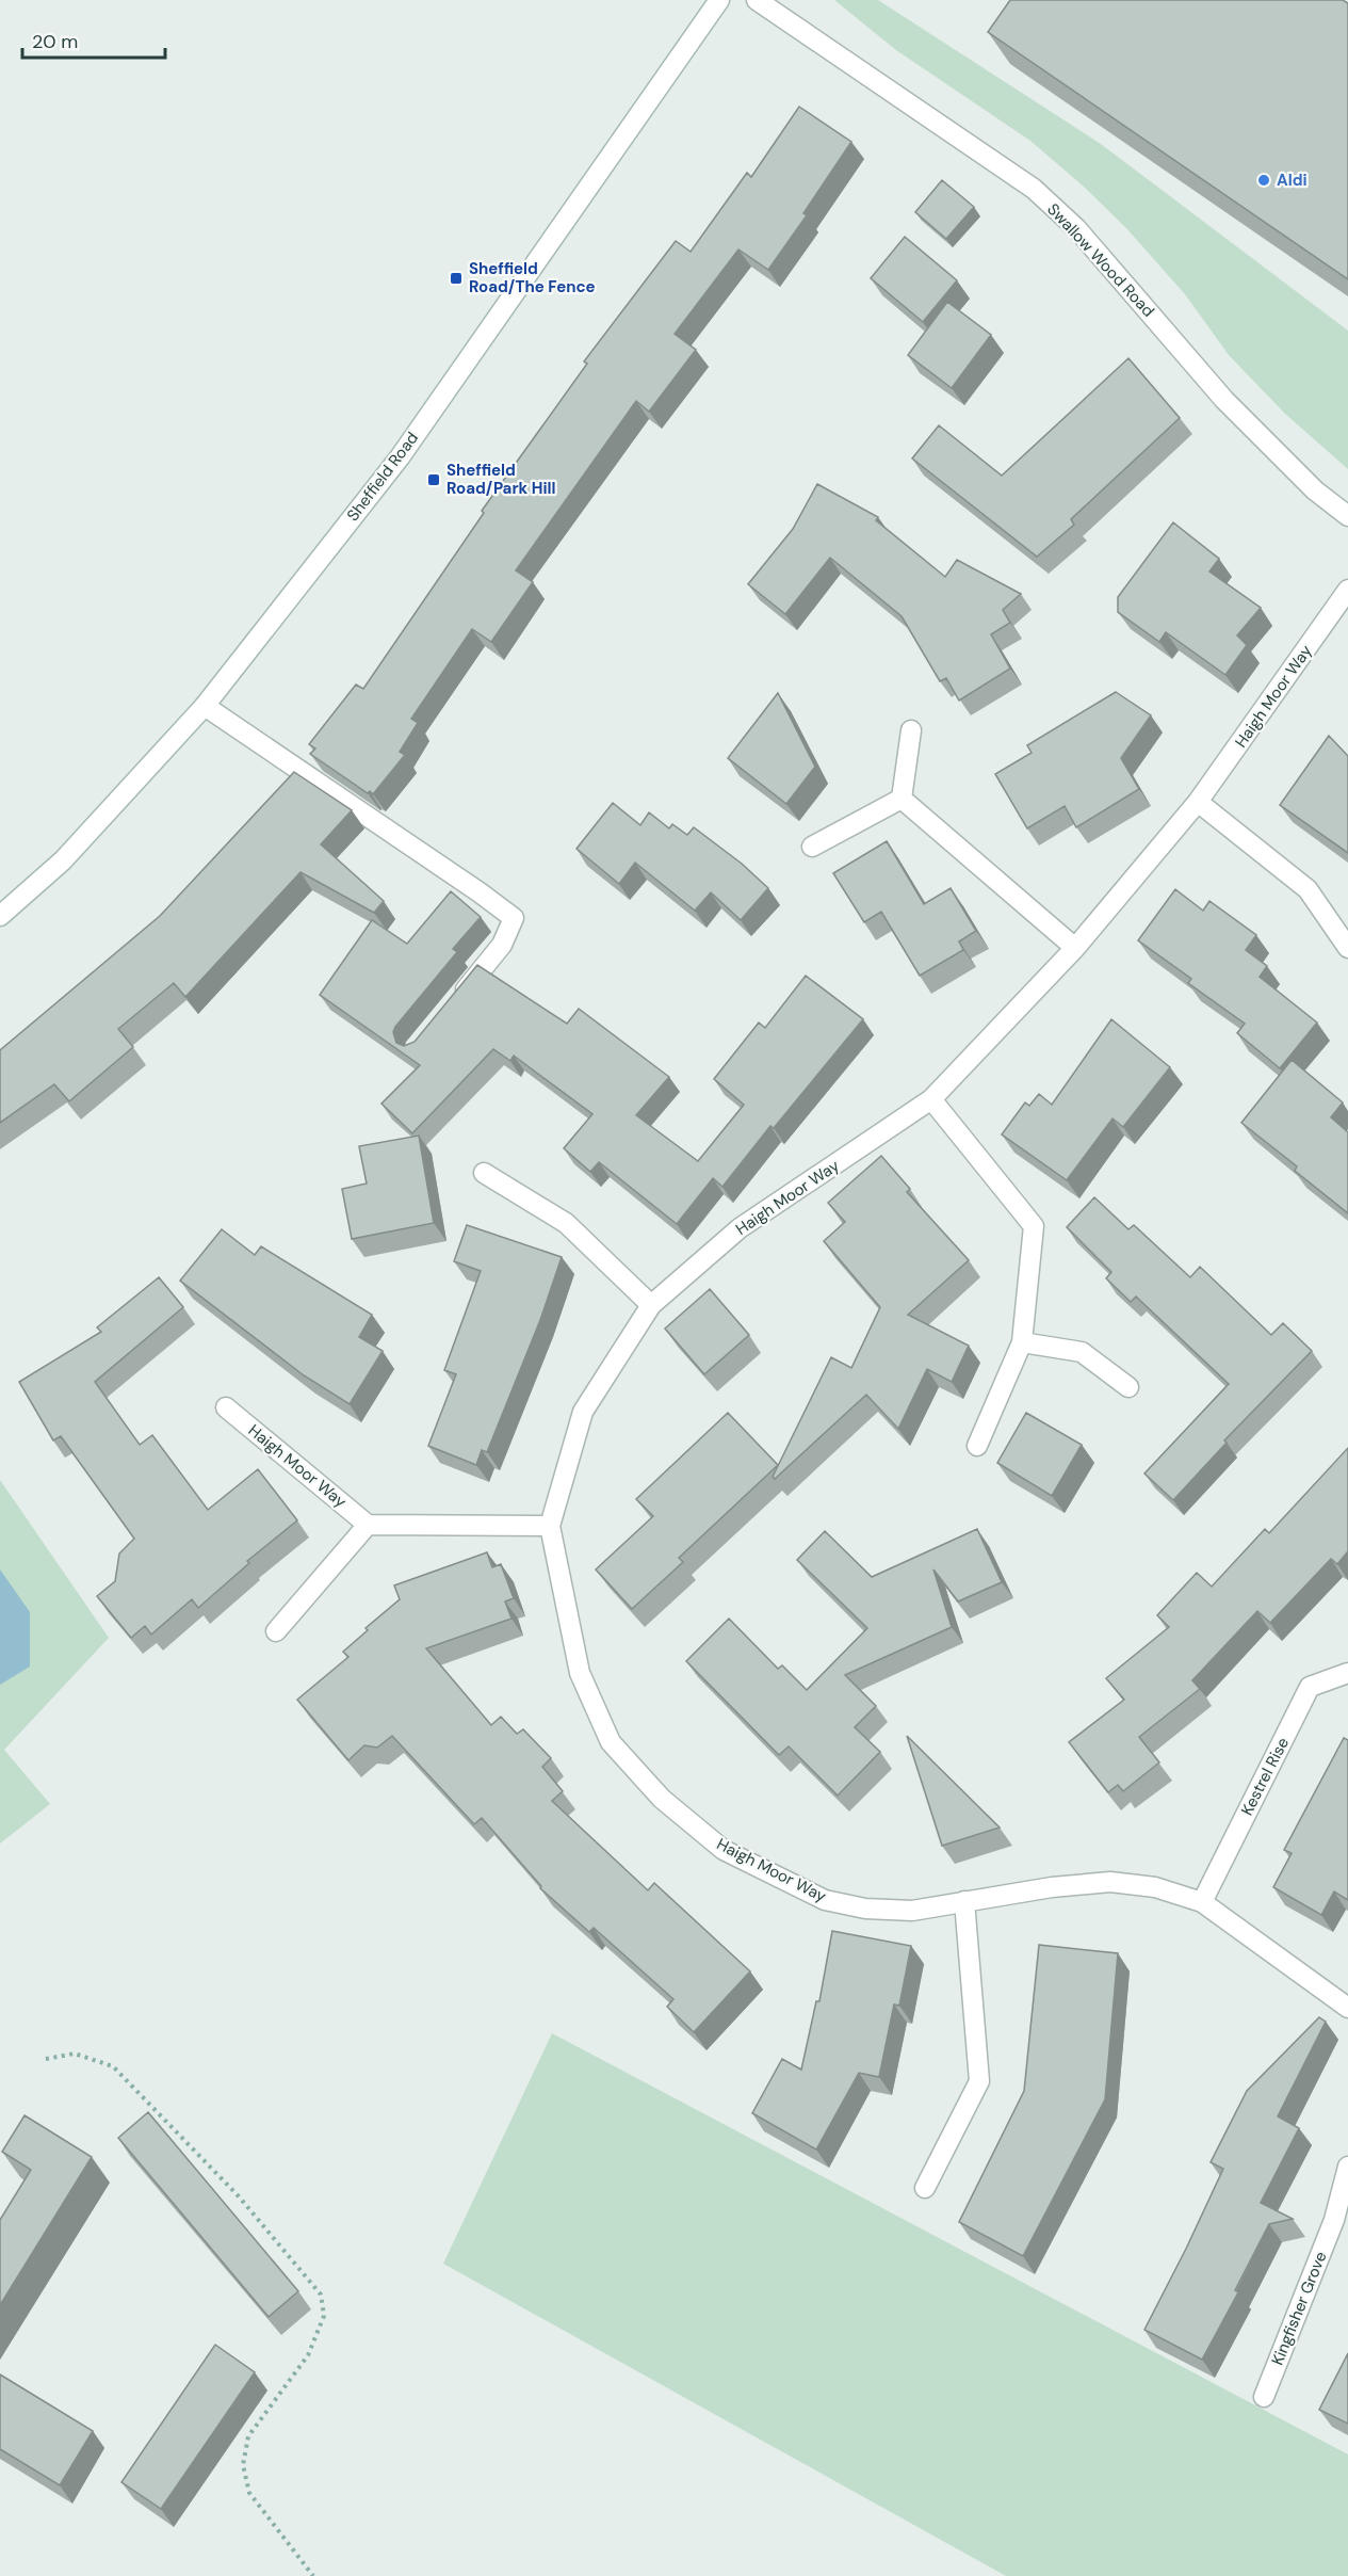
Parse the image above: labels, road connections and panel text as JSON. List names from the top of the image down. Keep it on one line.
{"streets":{"street":["Swallow Wood Road","Sheffield Road","Haigh Moor Way","Kestrel Rise","Kingfisher Grove"]},"crossings":[["Haigh Moor Way","Kestrel Rise"]],"places":{"other":["Aldi"],"transit":["Sheffield Road/The Fence","Sheffield Road/Park Hill"]},"scale_bar":"20 m"}
